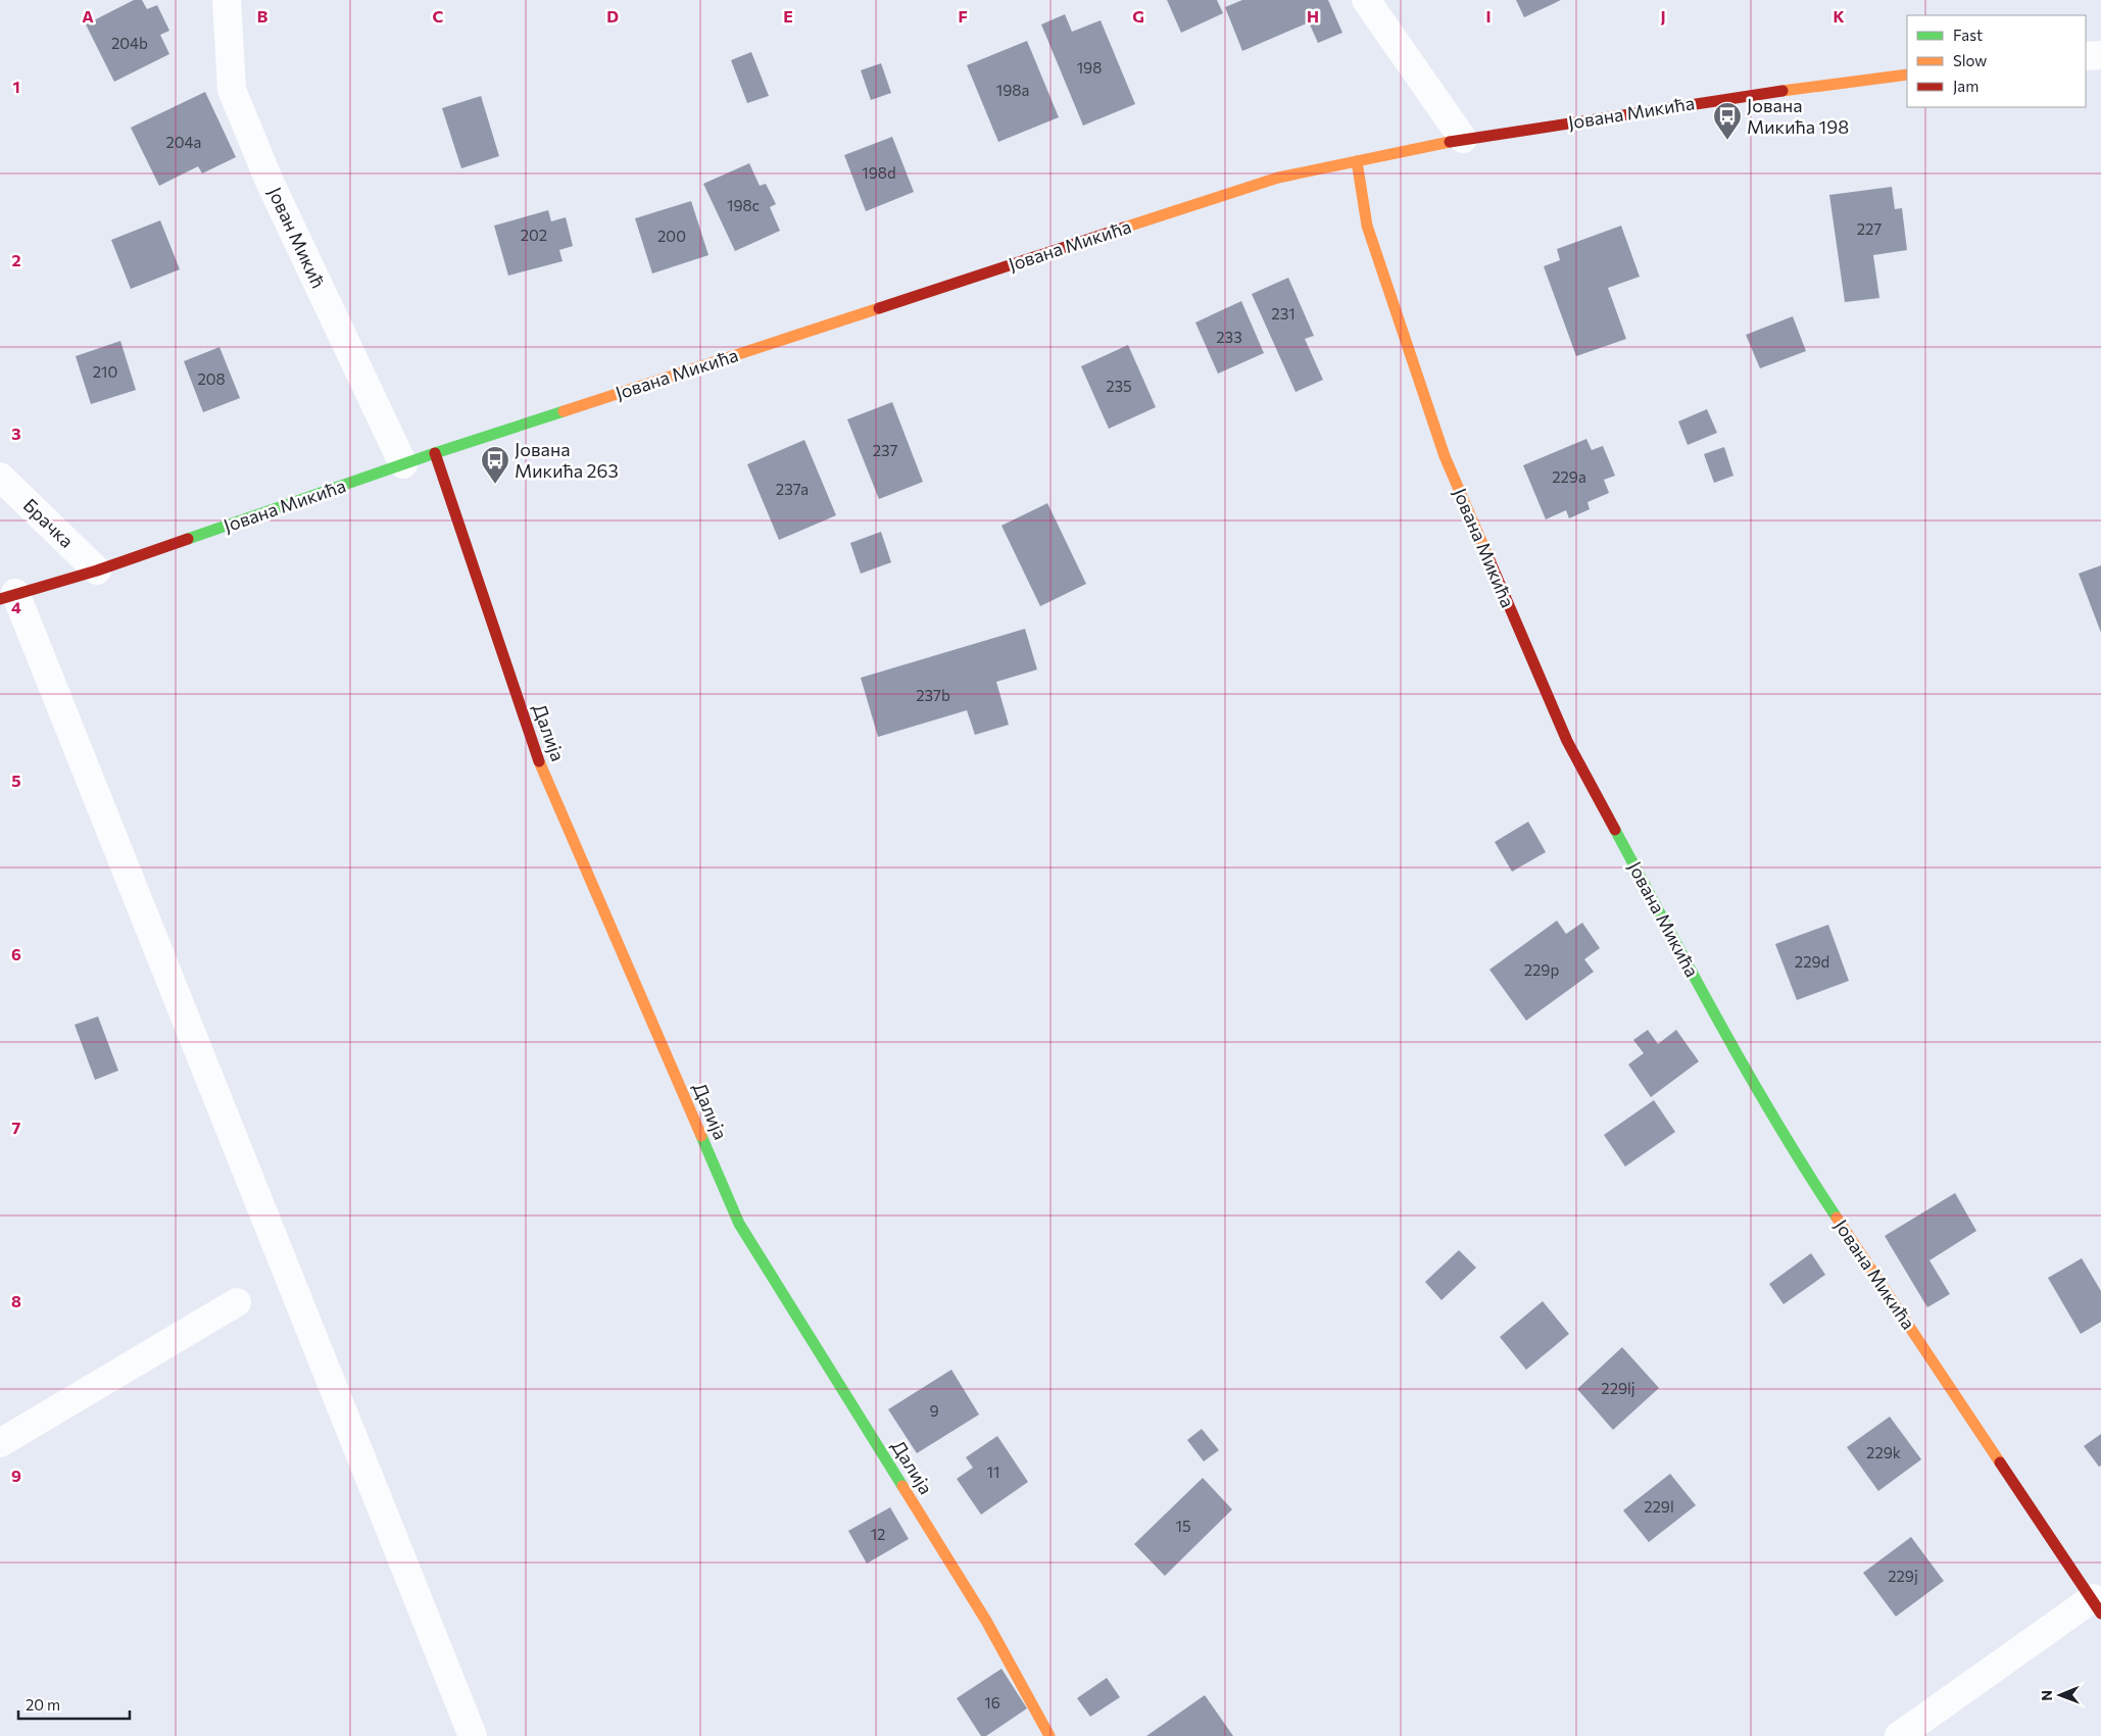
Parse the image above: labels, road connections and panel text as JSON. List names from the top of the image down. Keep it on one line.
{"streets":{"street":["Јована Микића","Јован Микић","Брачка","Далија"]},"crossings":[["Јована Микића","Јован Микић"],["Јована Микића","Брачка"],["Јована Микића","Далија"]],"places":{"bus stop":["Јована Микића 198","Јована Микића 263"]},"house_numbers":["204b","198","198a","204a","198d","198c","227","202","200","231","233","210","208","235","237","229a","237a","237b","229d","229p","229lj","9","229k","11","229l","15","12","229j","16"],"legend":["Fast","Slow","Jam"],"scale_bar":"20 m","north":"left","grid":{"columns":["A","B","C","D","E","F","G","H","I","J","K"],"rows":["1","2","3","4","5","6","7","8","9"]}}
